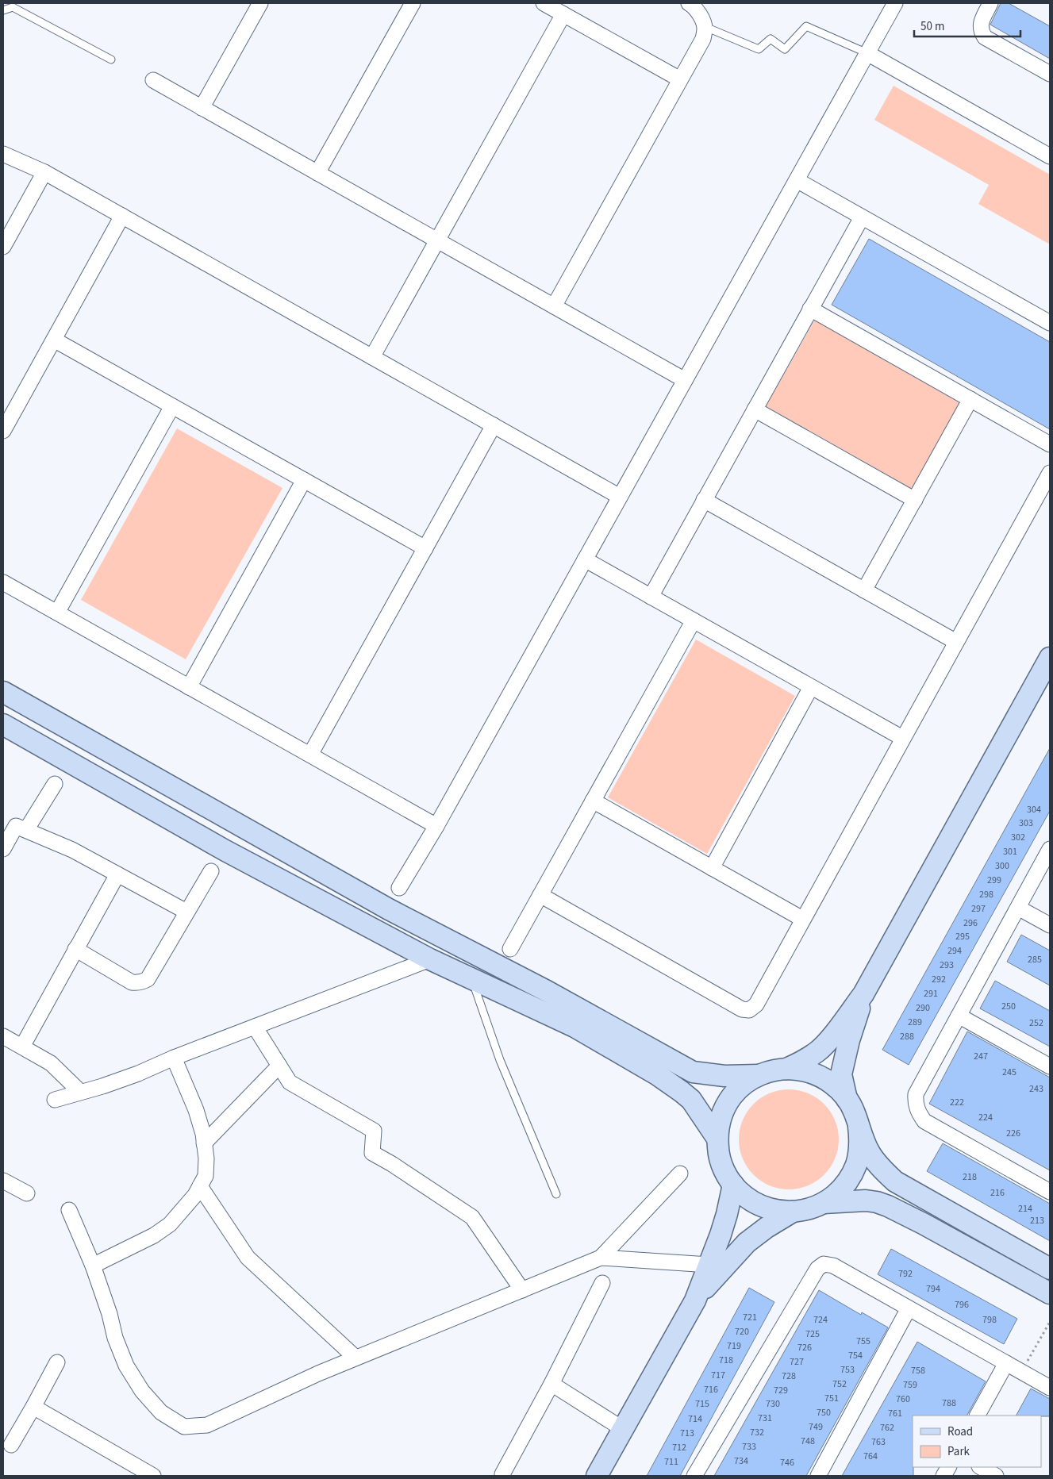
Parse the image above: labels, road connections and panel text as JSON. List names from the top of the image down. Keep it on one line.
{"house_numbers":["304","303","302","301","300","299","298","297","296","295","294","285","293","292","291","250","290","289","252","288","247","245","243","222","224","226","218","216","214","213","792","794","796","721","724","798","720","725","755","719","726","754","718","727","753","758","717","728","752","759","716","729","751","760","788","715","730","750","761","731","714","749","762","732","713","748","763","733","712","764","734","711","746"],"legend":["Road","Park"],"scale_bar":"50 m"}
